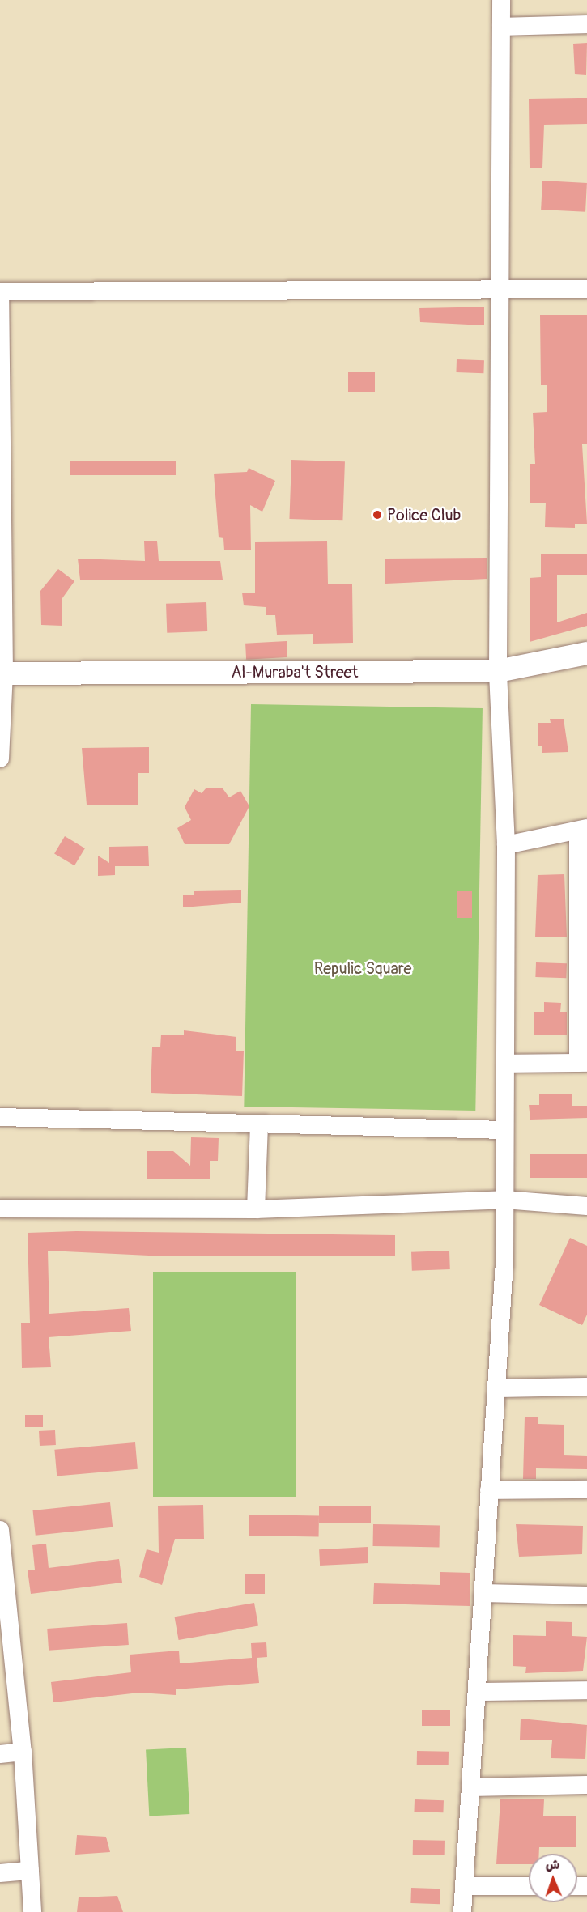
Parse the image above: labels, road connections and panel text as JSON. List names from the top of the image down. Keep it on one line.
{"streets":{"main road":["Al-Muraba't Street"]},"parks":["Repulic Square"],"places":["Police Club"],"north":"top"}
